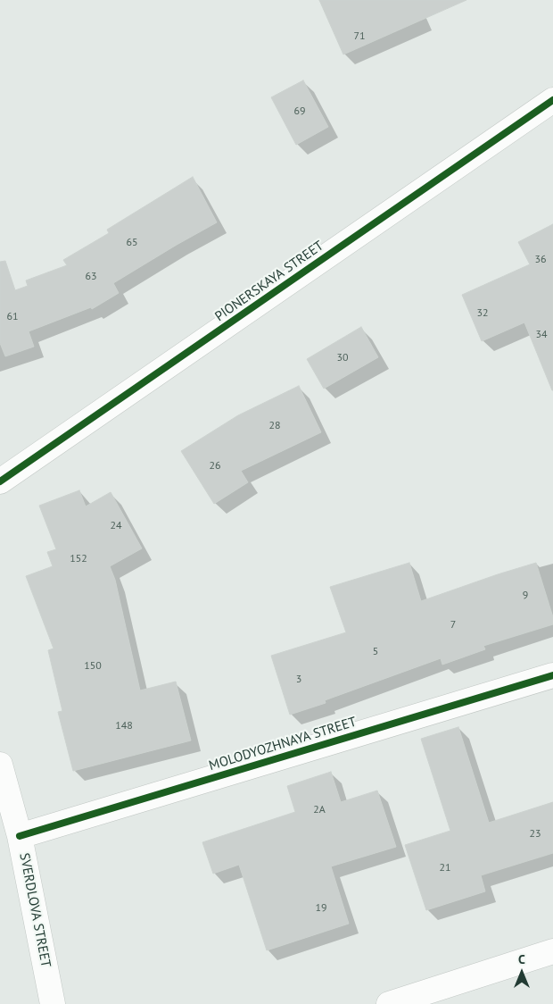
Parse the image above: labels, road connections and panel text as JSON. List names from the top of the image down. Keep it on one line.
{"streets":{"street":["PIONERSKAYA STREET","MOLODYOZHNAYA STREET","SVERDLOVA STREET"]},"crossings":[["MOLODYOZHNAYA STREET","SVERDLOVA STREET"]],"house_numbers":["71","69","65","36","63","32","61","34","30","28","26","24","152","9","7","5","150","3","148","2А","23","21","19"],"north":"top"}
